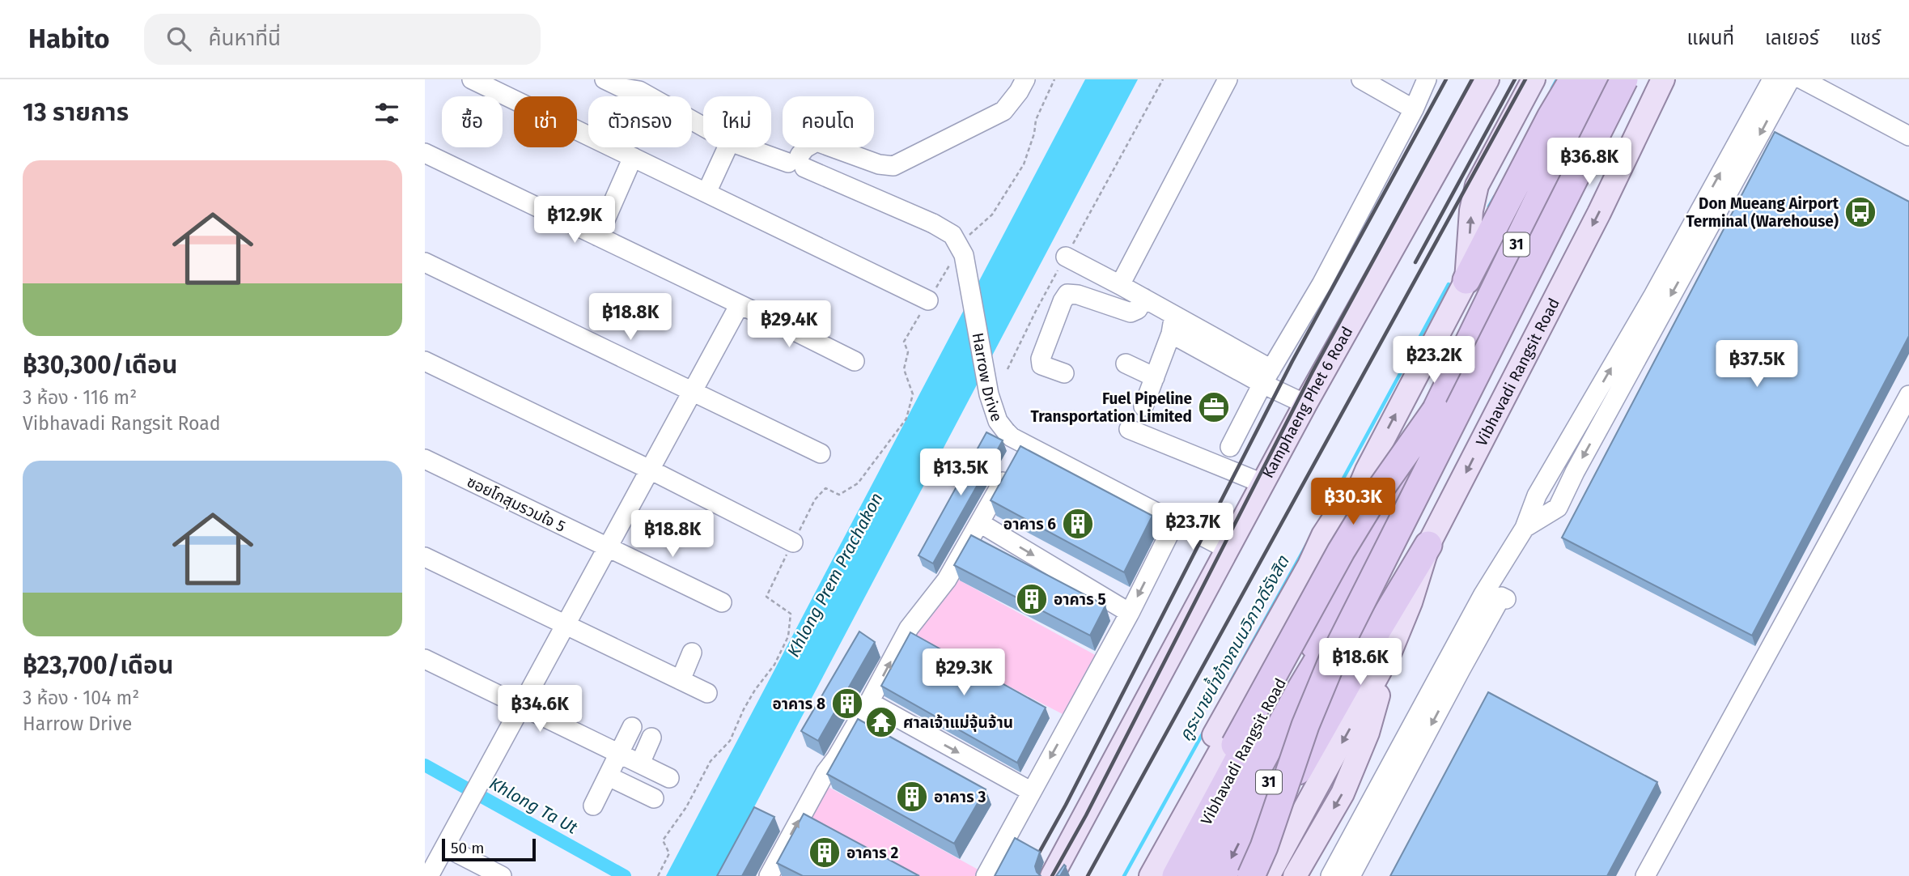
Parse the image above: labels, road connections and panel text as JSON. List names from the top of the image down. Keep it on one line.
{"streets":{"highway":["31","Vibhavadi Rangsit Road"],"main road":["Kamphaeng Phet 6 Road"],"street":["Harrow Drive","ซอยโกสุมรวมใจ 5"]},"crossings":[["31","Vibhavadi Rangsit Road"],["Harrow Drive","Kamphaeng Phet 6 Road"]],"water":["Khlong Prem Prachakon","คูระบายน้ำข้างถนนวิภาวดีรังสิต","Khlong Ta Ut"],"places":{"bus stop":["Don Mueang Airport Terminal (Warehouse)"],"office":["Fuel Pipeline Transportation Limited"],"building":["อาคาร 6","อาคาร 5","อาคาร 8","อาคาร 3","อาคาร 2"],"temple":["ศาลเจ้าแม่จุ้นจ้าน"]},"scale_bar":"50 m","page":{"header":"Habito","search":"ค้นหาที่นี่","nav":["แผนที่","เลเยอร์","แชร์"],"heading":"13 รายการ","chip":["ซื้อ","เช่า","ตัวกรอง","ใหม่","คอนโด"],"price":["฿36.8K","฿12.9K","฿18.8K","฿29.4K","฿23.2K","฿37.5K","฿13.5K","฿30.3K","฿23.7K","฿18.8K","฿18.6K","฿29.3K","฿34.6K"],"list":[{"name":"฿30,300/เดือน","note":"3 ห้อง · 116 m² · Vibhavadi Rangsit Road"},{"name":"฿23,700/เดือน","note":"3 ห้อง · 104 m² · Harrow Drive"}],"scale":"50 m"}}
